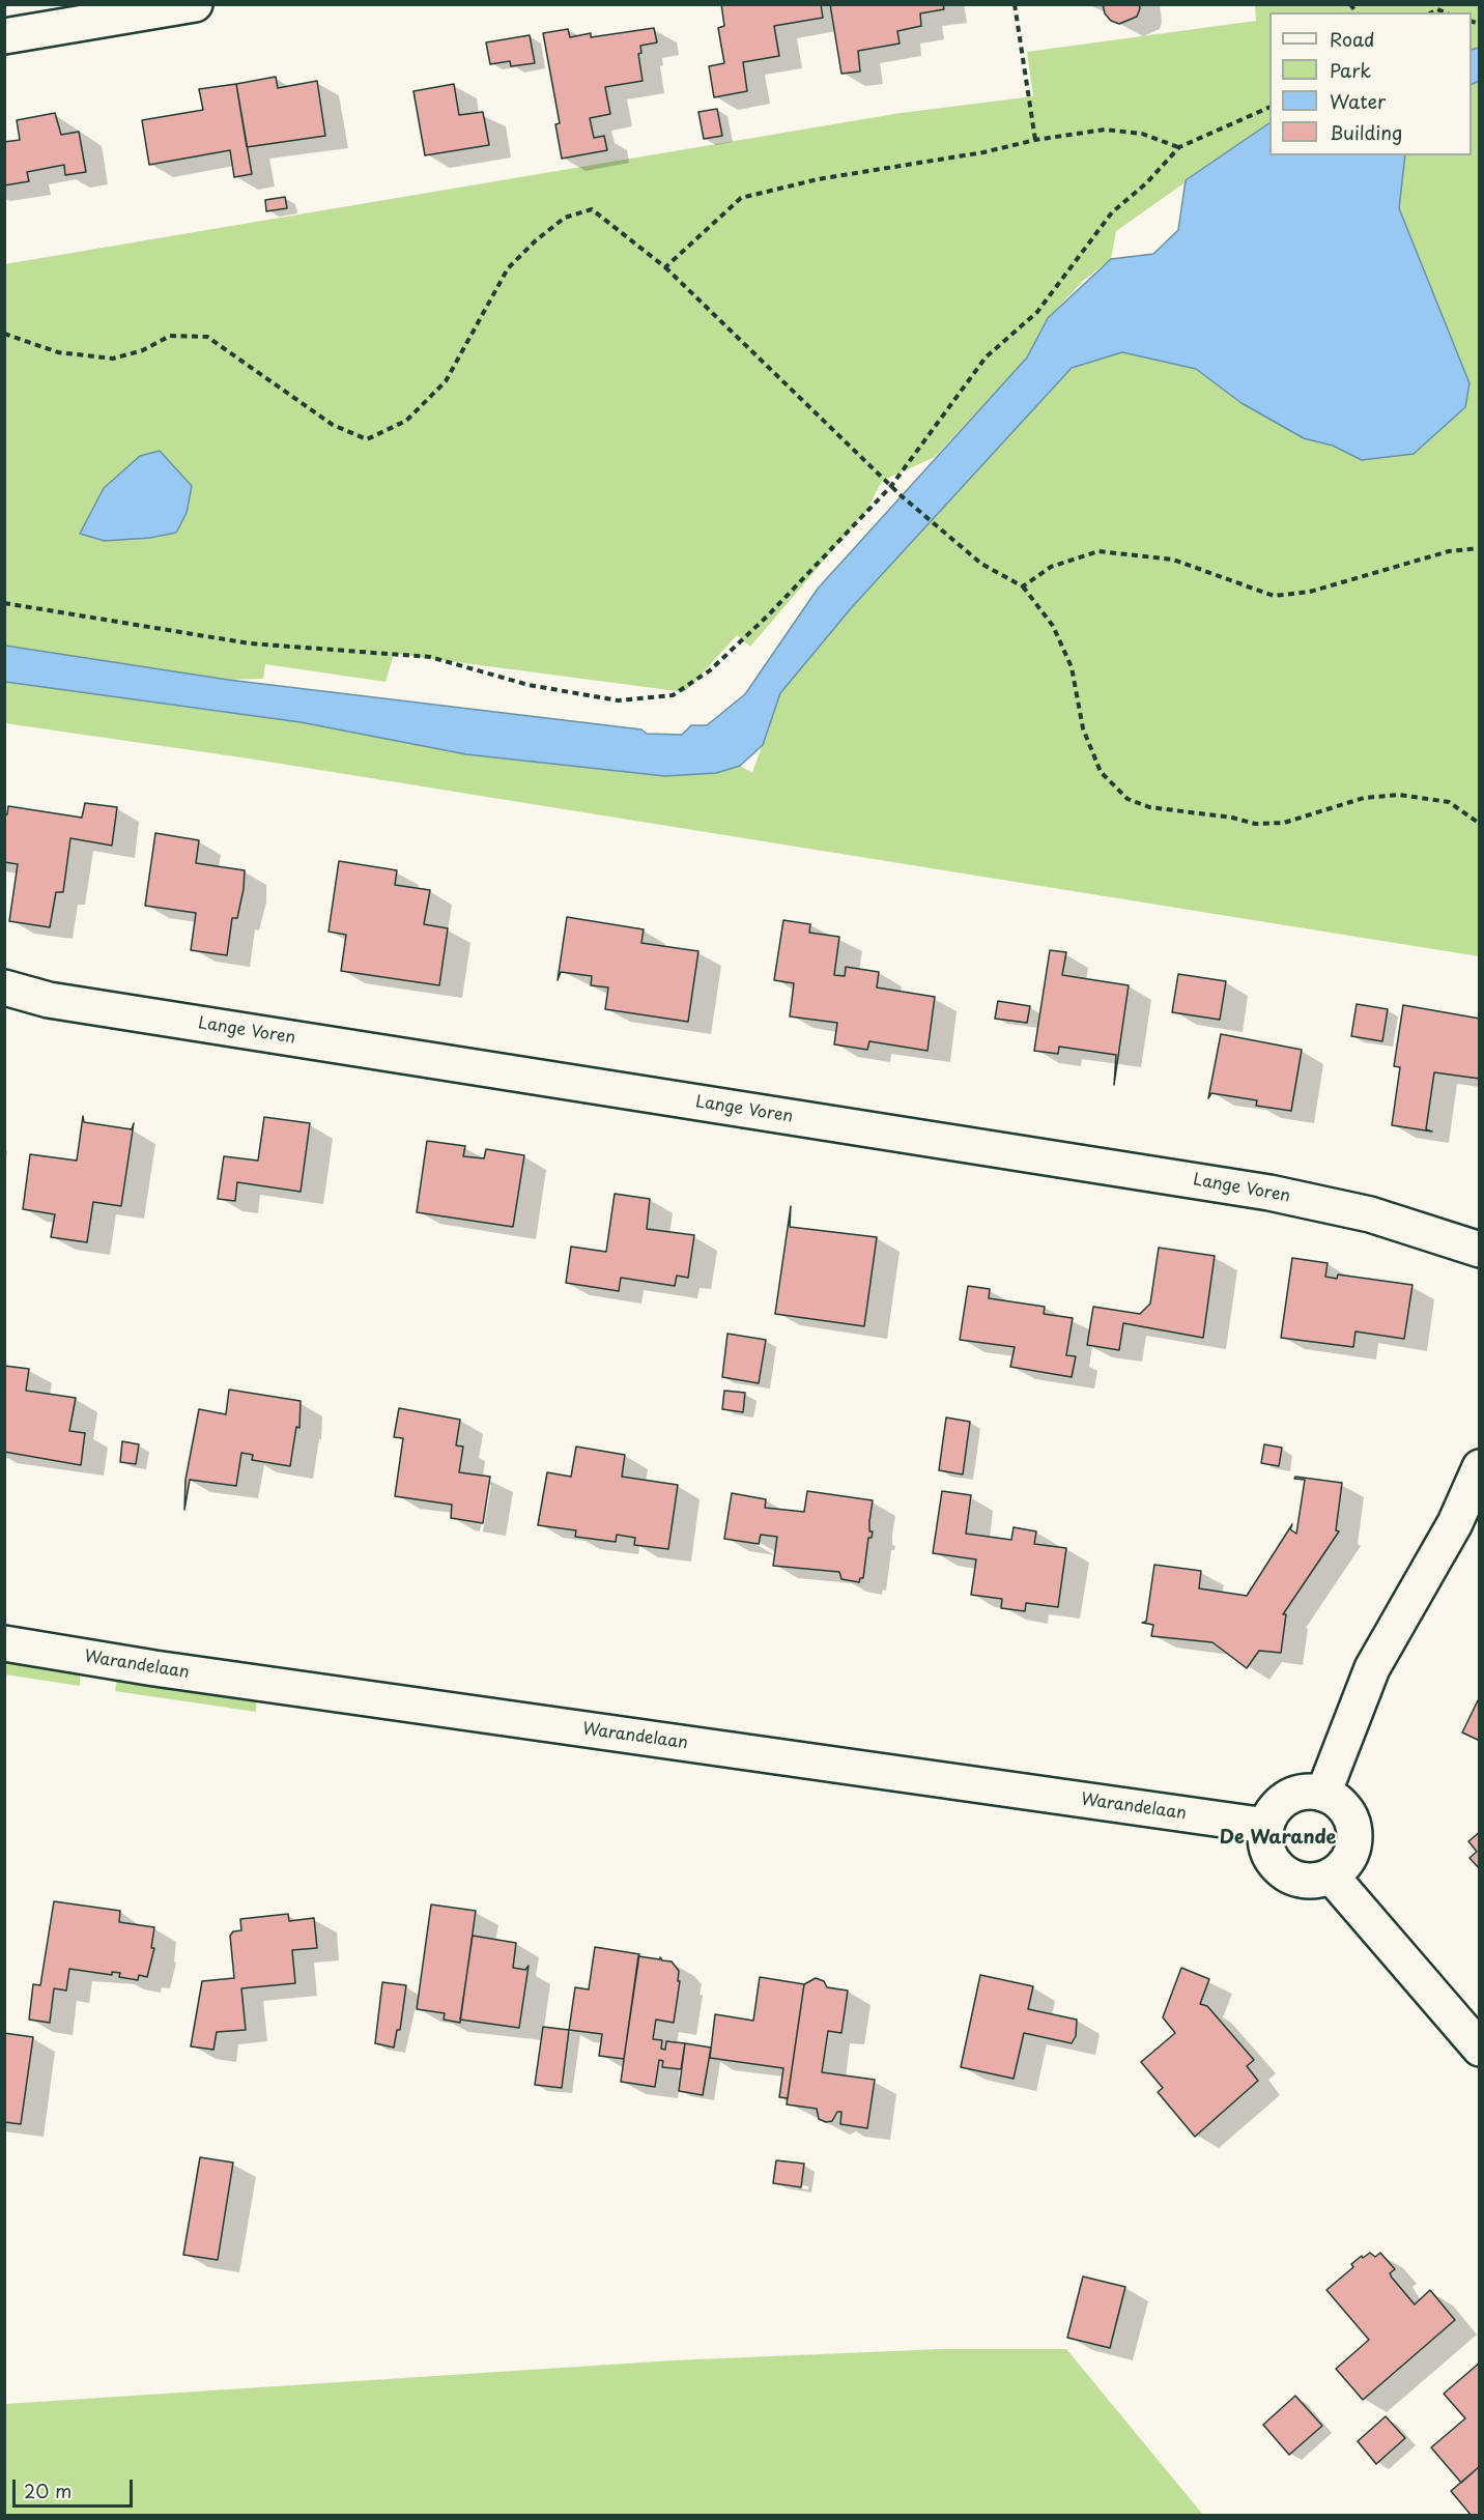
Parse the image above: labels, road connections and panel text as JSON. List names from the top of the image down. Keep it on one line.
{"streets":{"street":["Lange Voren","Warandelaan"]},"districts":["De Warande"],"legend":["Road","Park","Water","Building"],"scale_bar":"20 m"}
